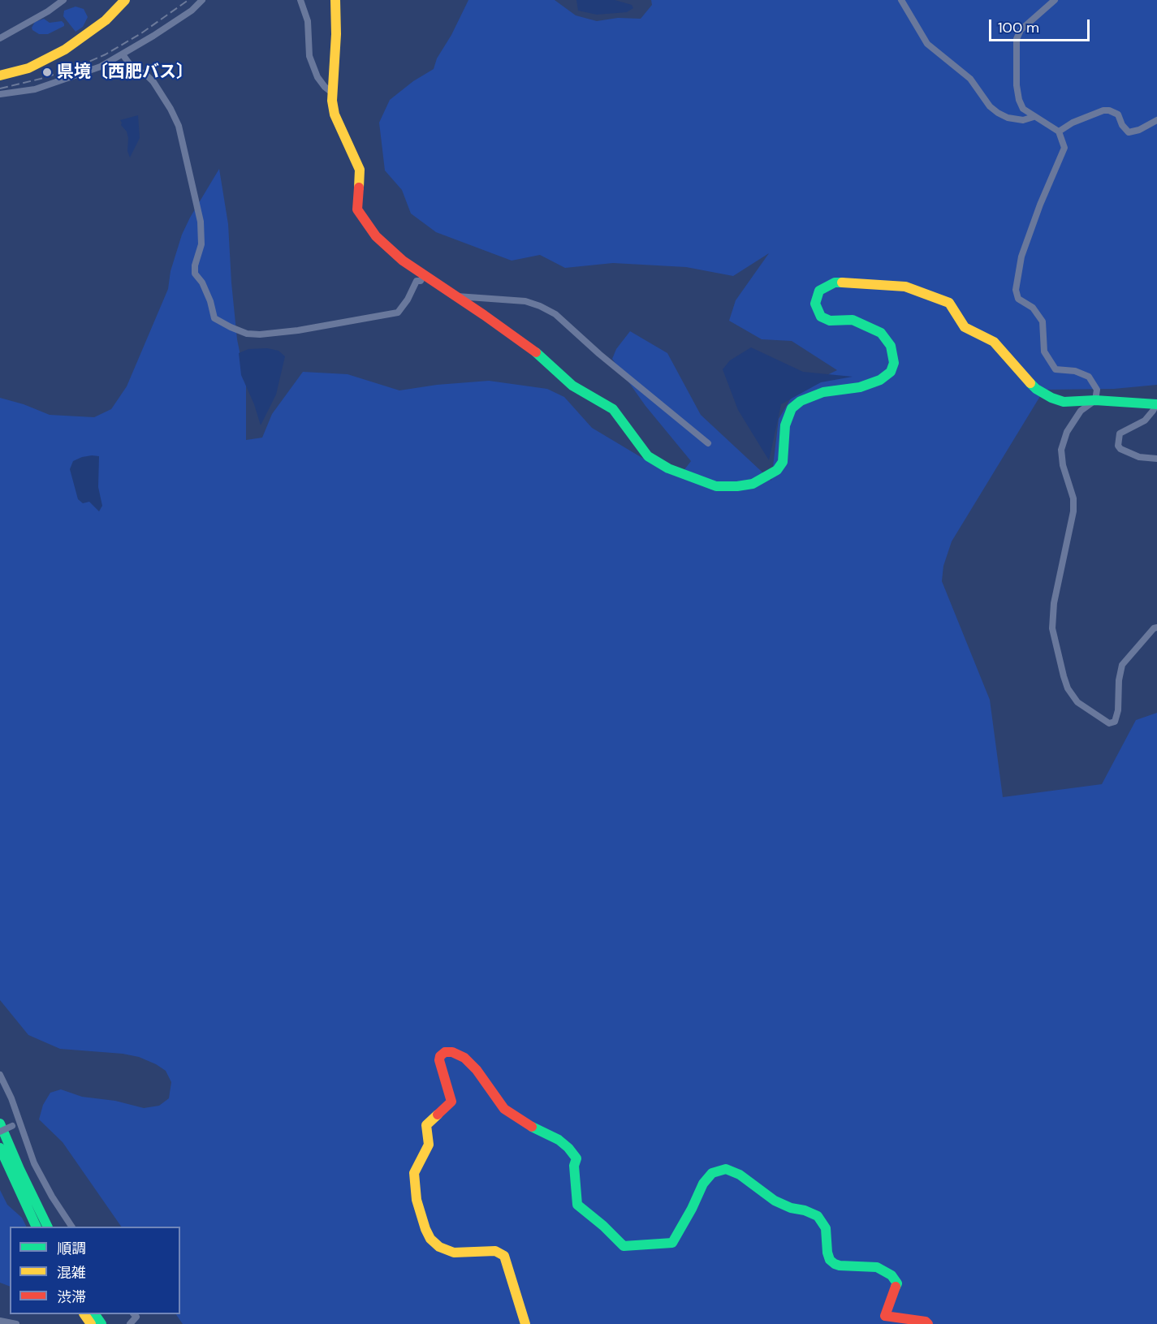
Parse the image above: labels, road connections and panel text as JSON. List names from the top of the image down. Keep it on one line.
{"places":["県境〔西肥バス〕"],"legend":["順調","混雑","渋滞"],"scale_bar":"100 m"}
